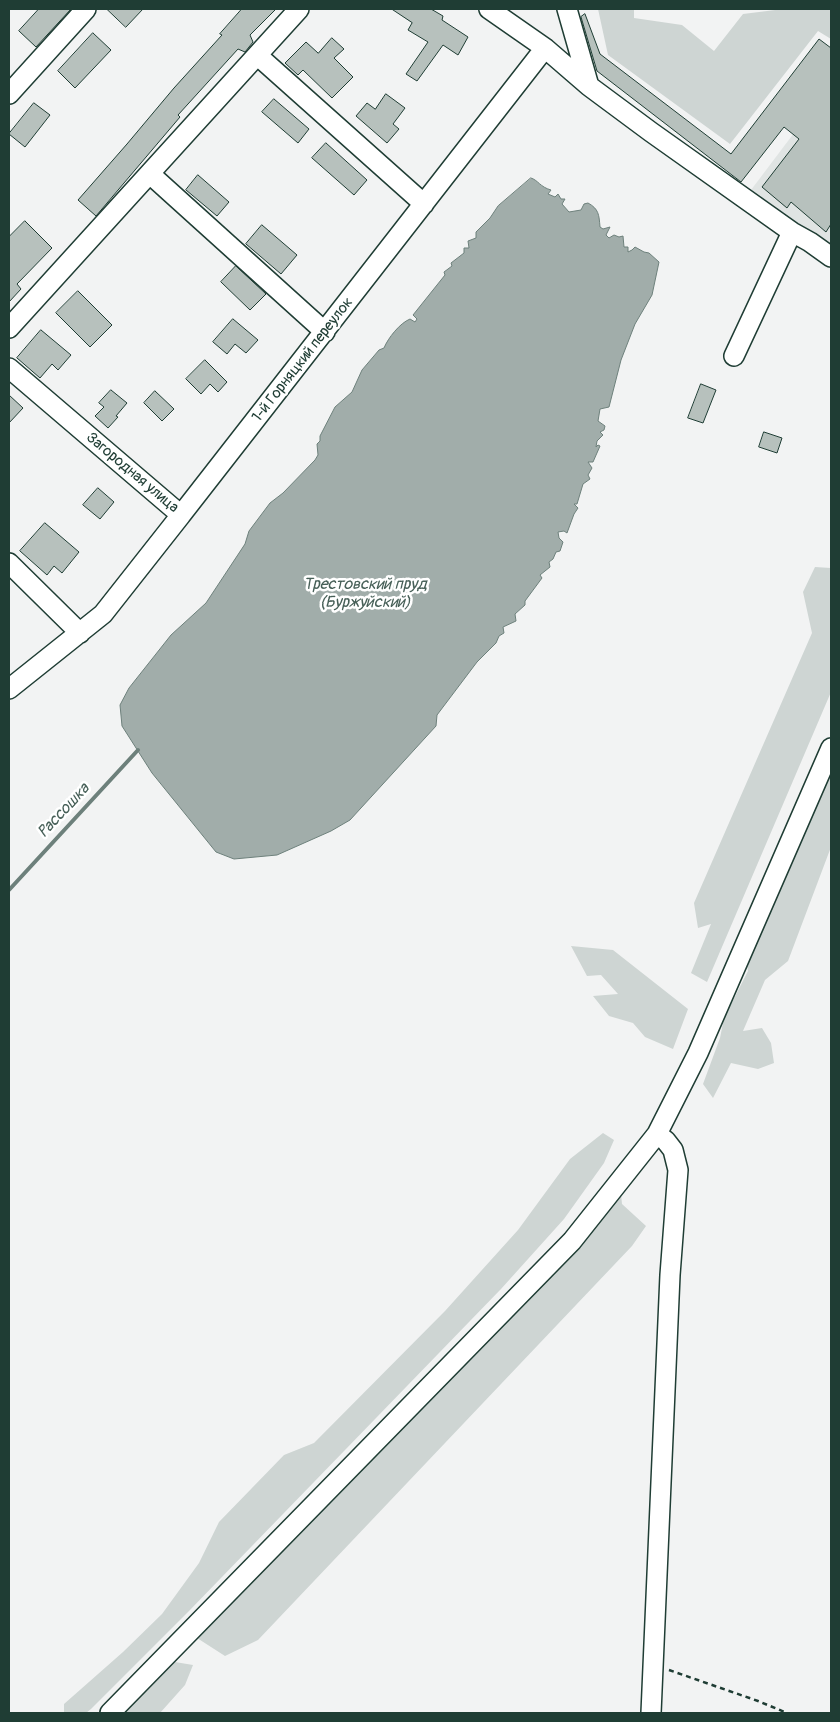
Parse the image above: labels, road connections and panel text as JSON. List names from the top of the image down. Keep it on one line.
{"streets":{"street":["1-й Горняцкий переулок","Загородная улица"]},"crossings":[["1-й Горняцкий переулок","Загородная улица"]],"water":["Трестовский пруд (Буржуйский)","Рассошка"]}
